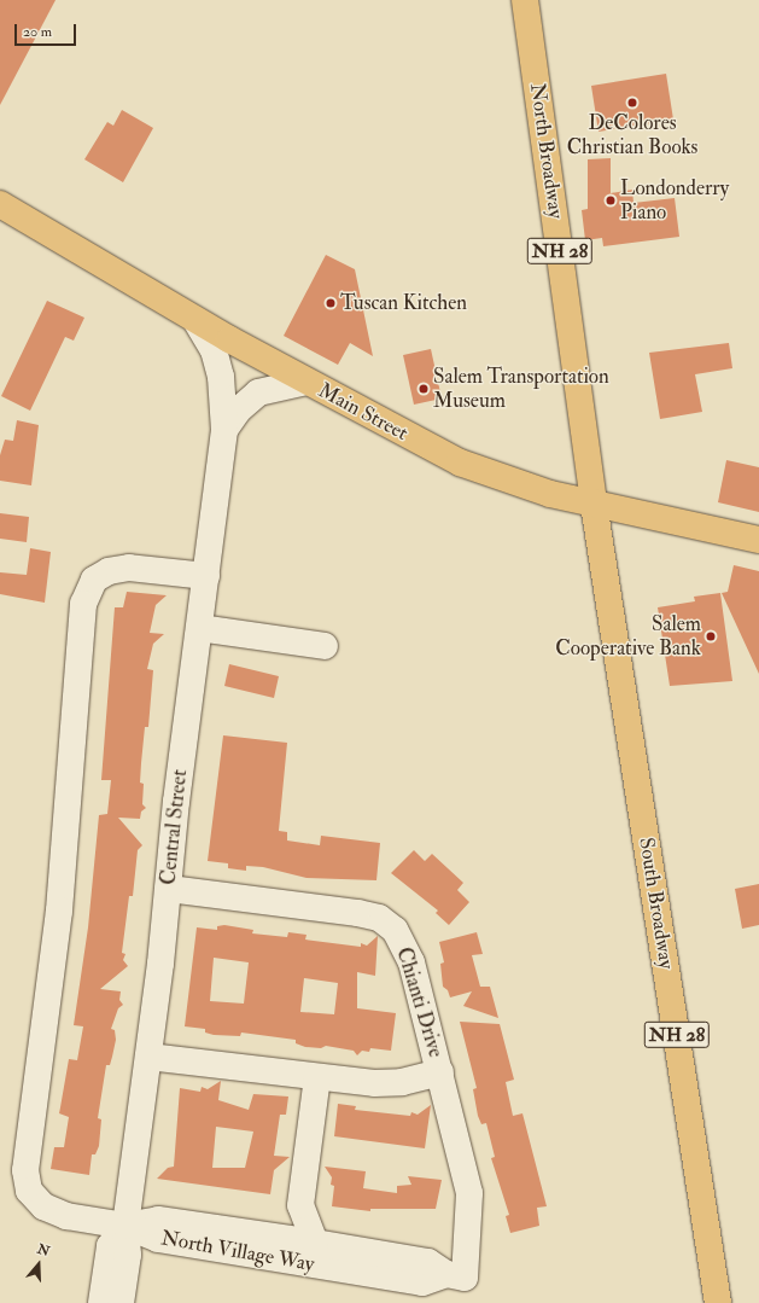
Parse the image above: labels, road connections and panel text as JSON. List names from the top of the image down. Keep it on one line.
{"streets":{"main road":["North Broadway","NH 28","Main Street","South Broadway"],"street":["Central Street","Chianti Drive","North Village Way"]},"crossings":[["North Broadway","Main Street"],["North Broadway","South Broadway"],["Main Street","Central Street"],["Main Street","South Broadway"],["Central Street","Chianti Drive"],["Central Street","North Village Way"],["Chianti Drive","North Village Way"]],"places":["DeColores Christian Books","Londonderry Piano","Tuscan Kitchen","Salem Transportation Museum","Salem Cooperative Bank"],"scale_bar":"20 m","north":"top"}
